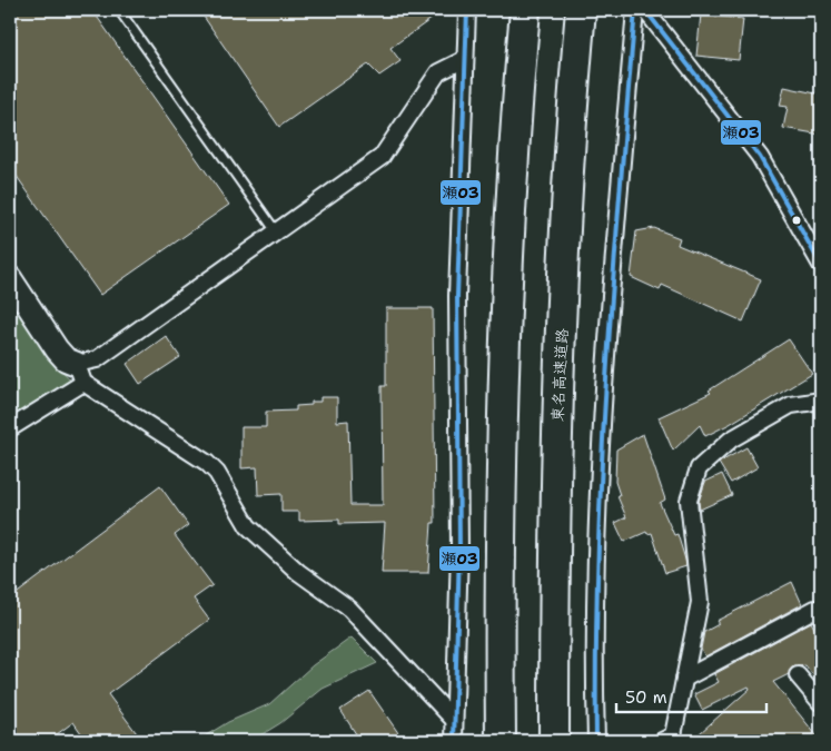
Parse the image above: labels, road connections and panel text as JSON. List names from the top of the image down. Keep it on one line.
{"streets":{"highway":["東名高速道路"]},"lines":["transit line 瀬03"],"scale_bar":"50 m"}
